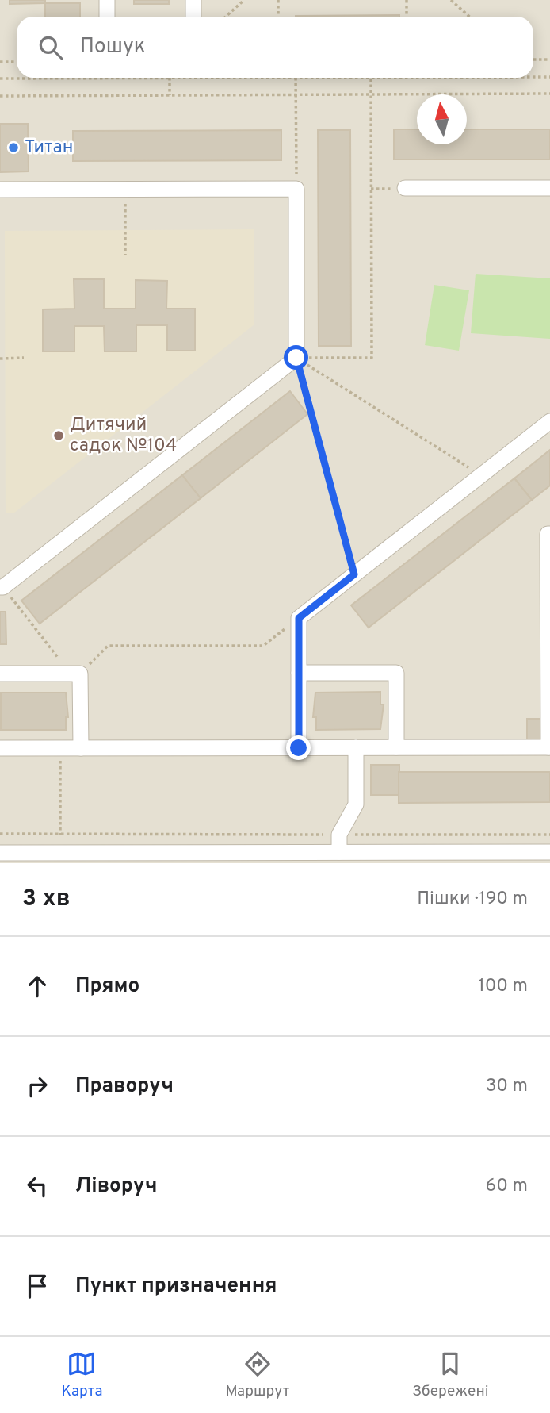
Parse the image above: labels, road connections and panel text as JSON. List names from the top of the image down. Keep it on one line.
{"places":["Титан","Дитячий садок №104"],"north":"top","page":{"search":"Пошук","heading":["3 хв","Пішки · 190 m"],"list":[["Прямо","100 m"],["Праворуч","30 m"],["Ліворуч","60 m"],"Пункт призначення"],"nav":["Карта","Маршрут","Збережені"]}}
